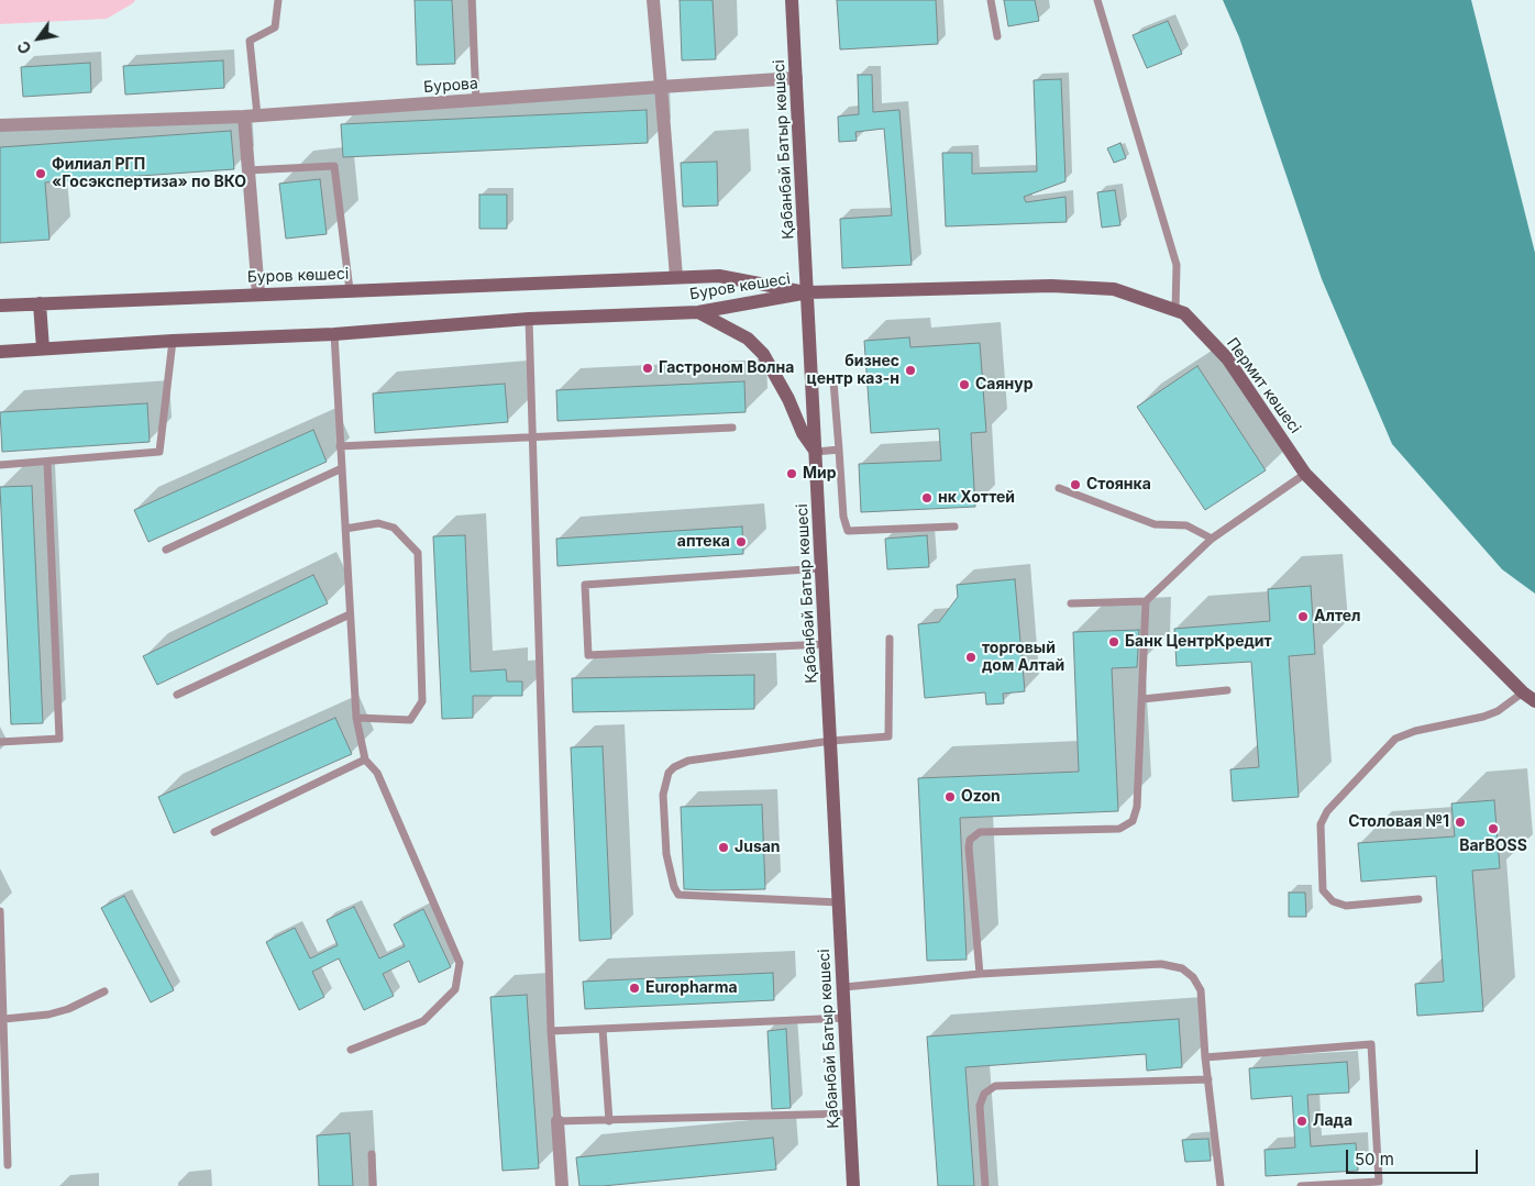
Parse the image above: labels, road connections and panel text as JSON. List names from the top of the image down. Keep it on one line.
{"streets":{"main road":["Қабанбай Батыр көшесі","Буров көшесі","Пермит көшесі"],"street":["Бурова"]},"crossings":[["Бурова","Қабанбай Батыр көшесі"],["Қабанбай Батыр көшесі","Буров көшесі"],["Қабанбай Батыр көшесі","Пермит көшесі"],["Буров көшесі","Пермит көшесі"]],"places":["Филиал РГП «Госэкспертиза» по ВКО","Гастроном Волна","бизнес центр каз-н","Саянур","Мир","Стоянка","нк Хоттей","аптека","Алтел","Банк ЦентрКредит","торговый дом Алтай","Ozon","Столовая №1","BarBOSS","Jusan","Europharma","Лада"],"scale_bar":"50 m","north":"bottom left"}
